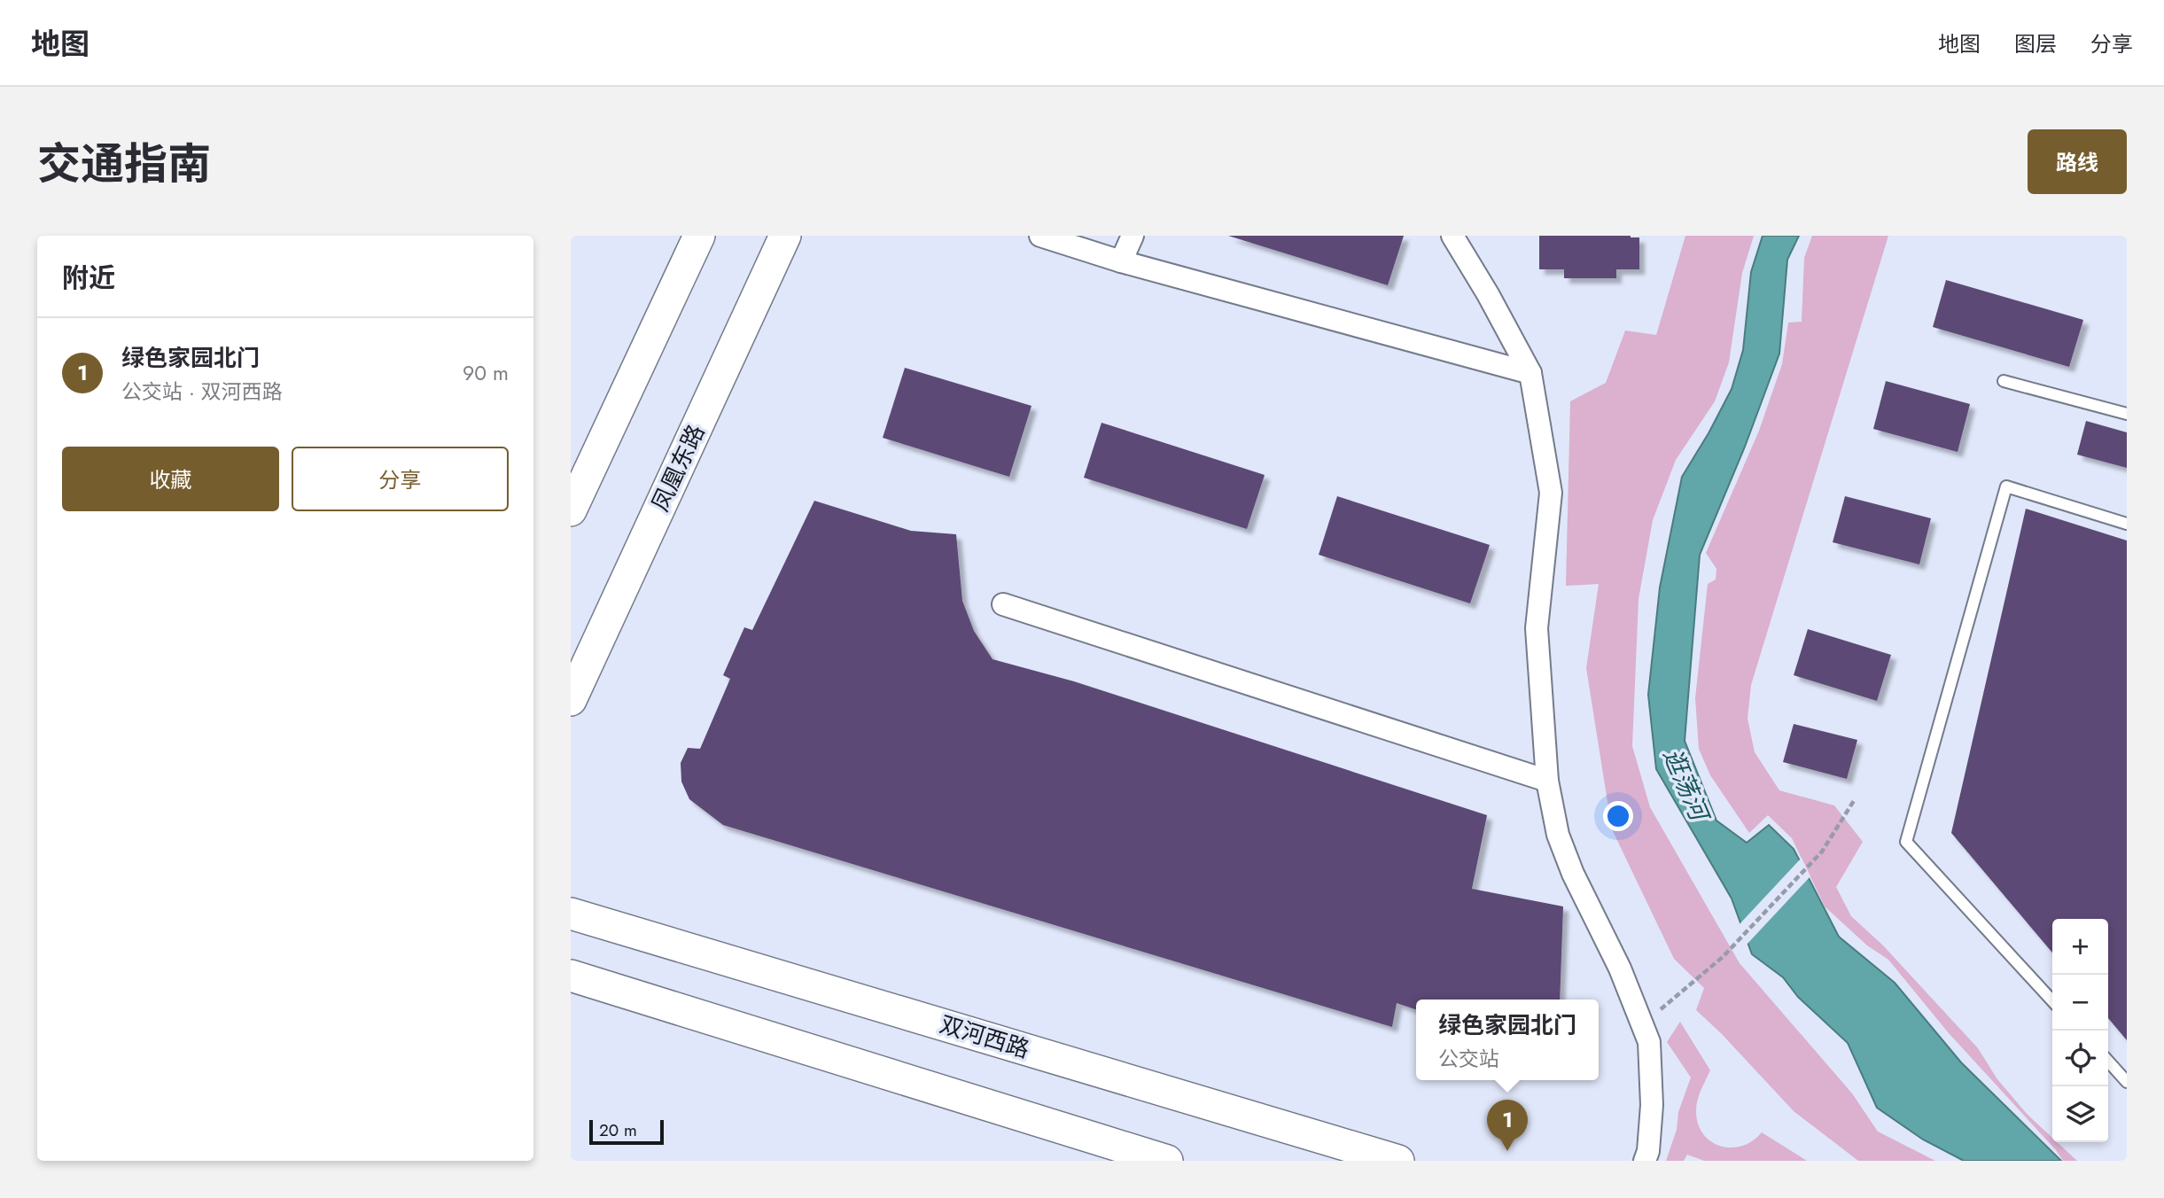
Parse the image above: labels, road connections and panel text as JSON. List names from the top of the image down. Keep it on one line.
{"streets":{"street":["凤凰东路","双河西路"]},"water":["逛荡河"],"scale_bar":"20 m","page":{"header":"地图","nav":["地图","图层","分享"],"title":"交通指南","buttons":["路线",["收藏","分享"]],"heading":"附近","list":[{"mark":"1","name":"绿色家园北门","note":"公交站 · 双河西路","value":"90 m"}],"map_buttons":["+","−"],"popup":["绿色家园北门","公交站"],"pins":"1","scale":"20 m"}}
